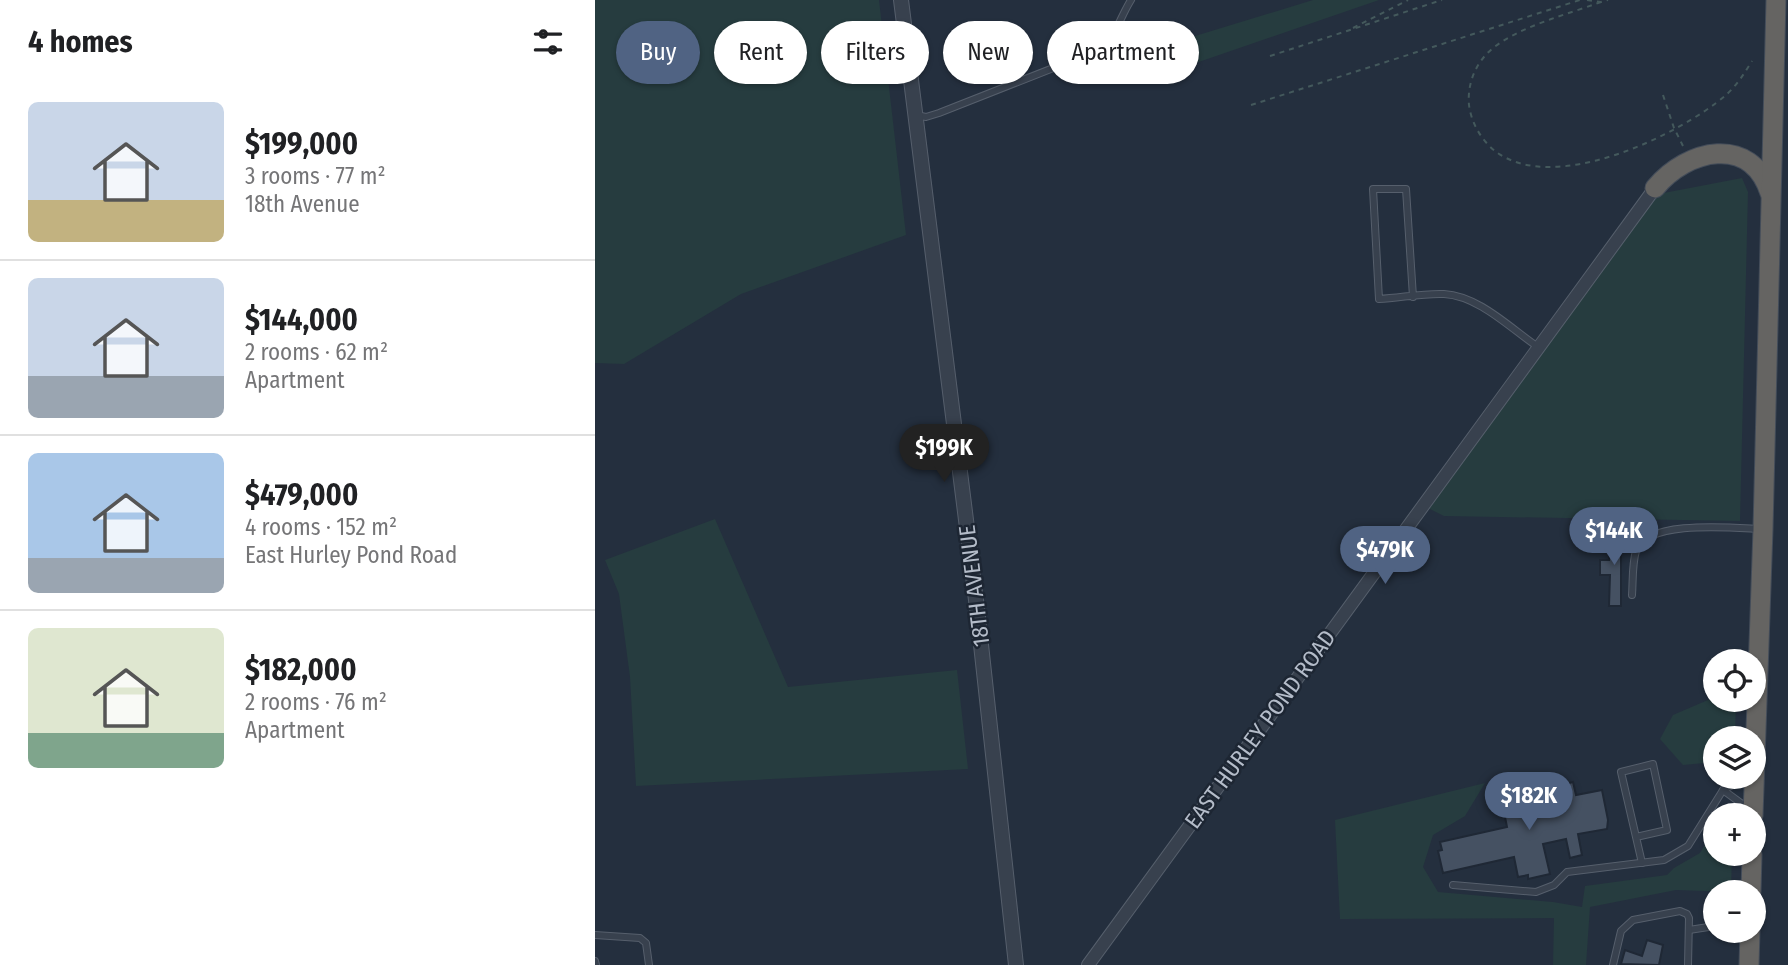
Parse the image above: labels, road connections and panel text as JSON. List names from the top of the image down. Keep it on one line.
{"streets":{"street":["18TH AVENUE","EAST HURLEY POND ROAD"]},"page":{"heading":"4 homes","chip":["Buy","Rent","Filters","New","Apartment"],"list":[{"name":"$199,000","note":"3 rooms · 77 m² · 18th Avenue"},{"name":"$144,000","note":"2 rooms · 62 m² · Apartment"},{"name":"$479,000","note":"4 rooms · 152 m² · East Hurley Pond Road"},{"name":"$182,000","note":"2 rooms · 76 m² · Apartment"}],"price":["$199K","$144K","$479K","$182K"],"map_buttons":["+","−"]}}
